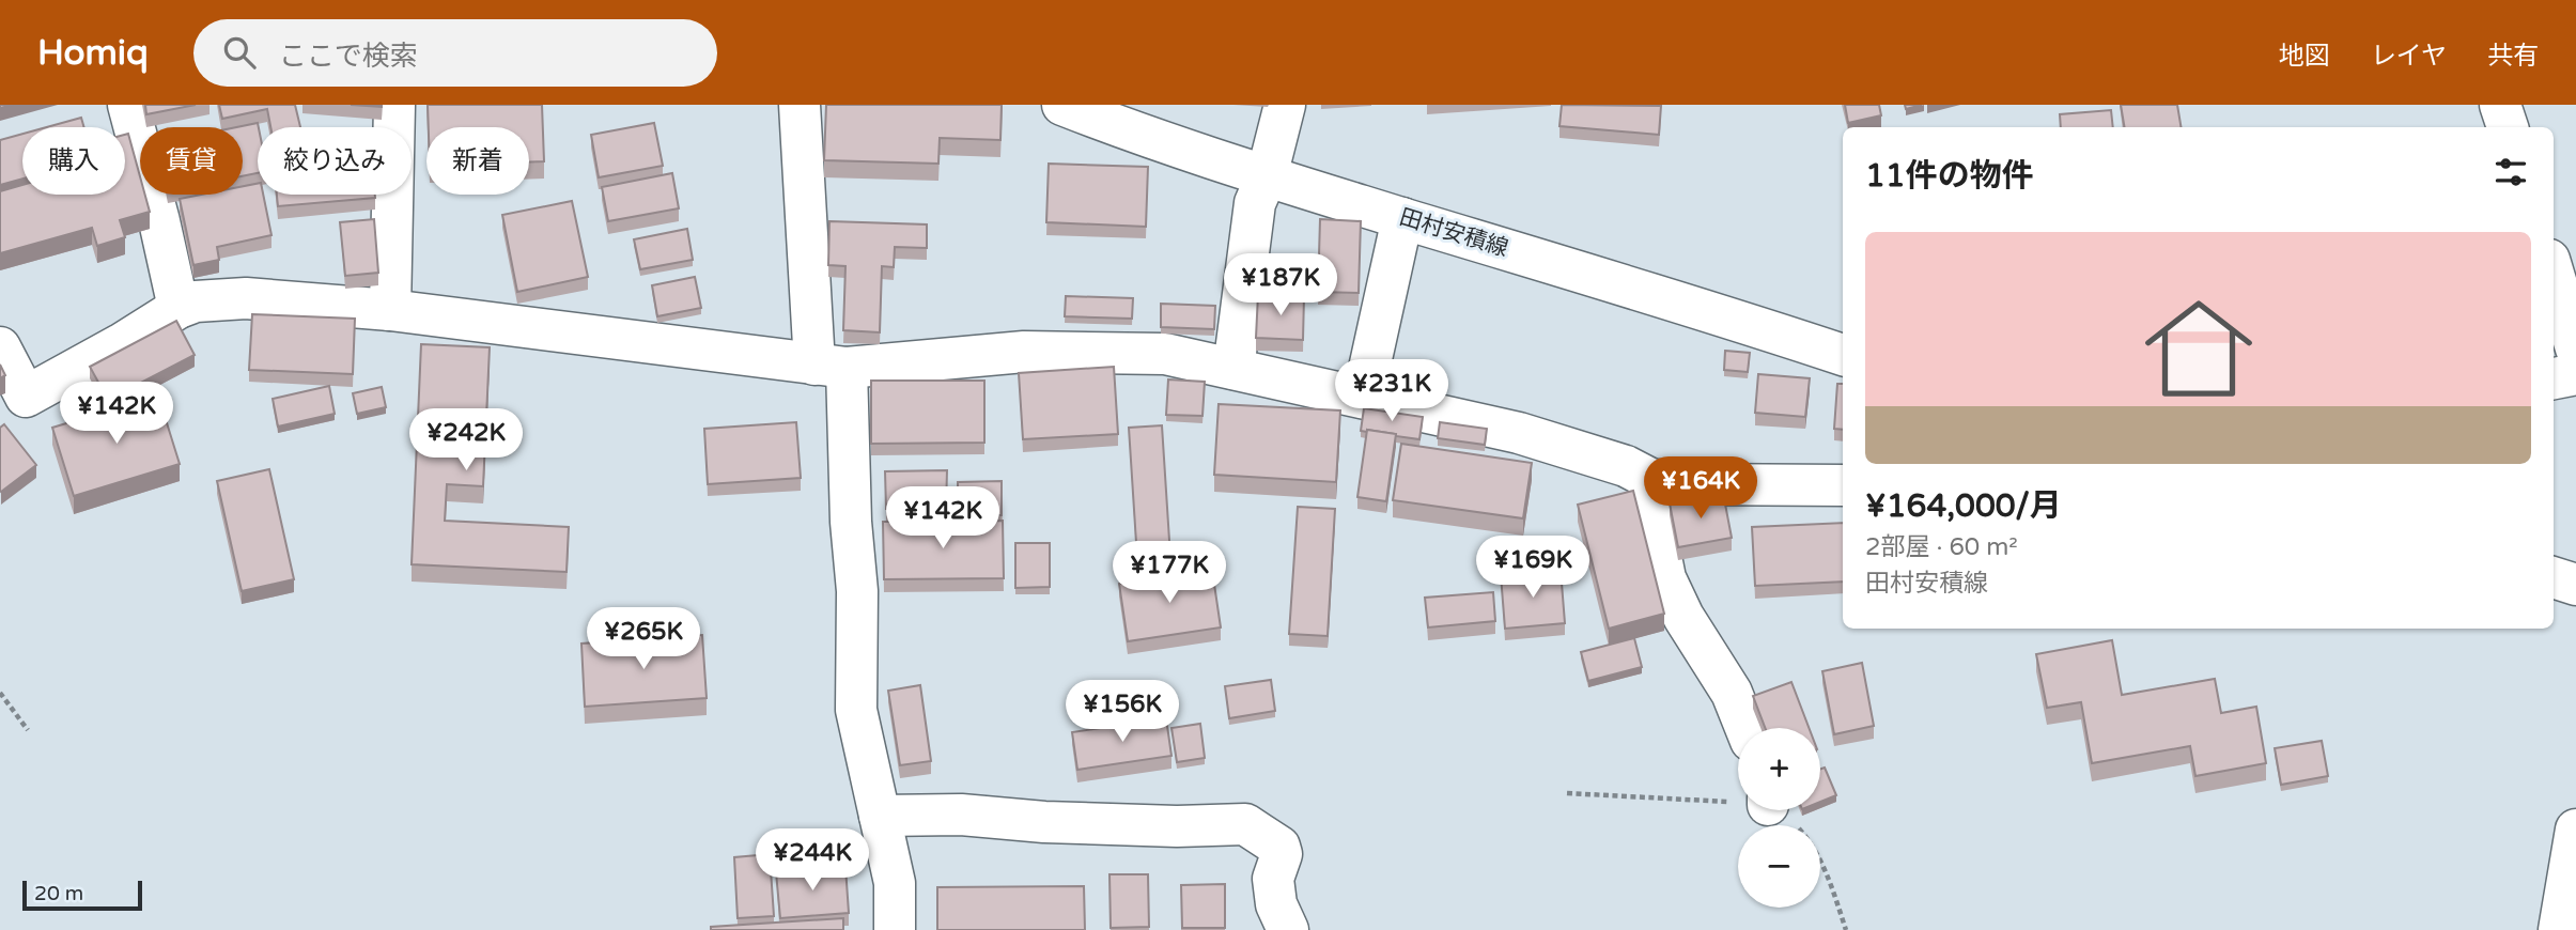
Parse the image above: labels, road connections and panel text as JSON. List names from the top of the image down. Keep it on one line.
{"streets":{"street":["田村安積線"]},"scale_bar":"20 m","page":{"header":"Homiq","search":"ここで検索","nav":["地図","レイヤ","共有"],"chip":["購入","賃貸","絞り込み","新着"],"heading":"11件の物件","list":[{"name":"¥164,000/月","note":"2部屋 · 60 m² · 田村安積線"}],"price":["¥187K","¥231K","¥142K","¥242K","¥164K","¥142K","¥169K","¥177K","¥265K","¥156K","¥244K"],"map_buttons":["+","−"],"scale":"20 m"}}
